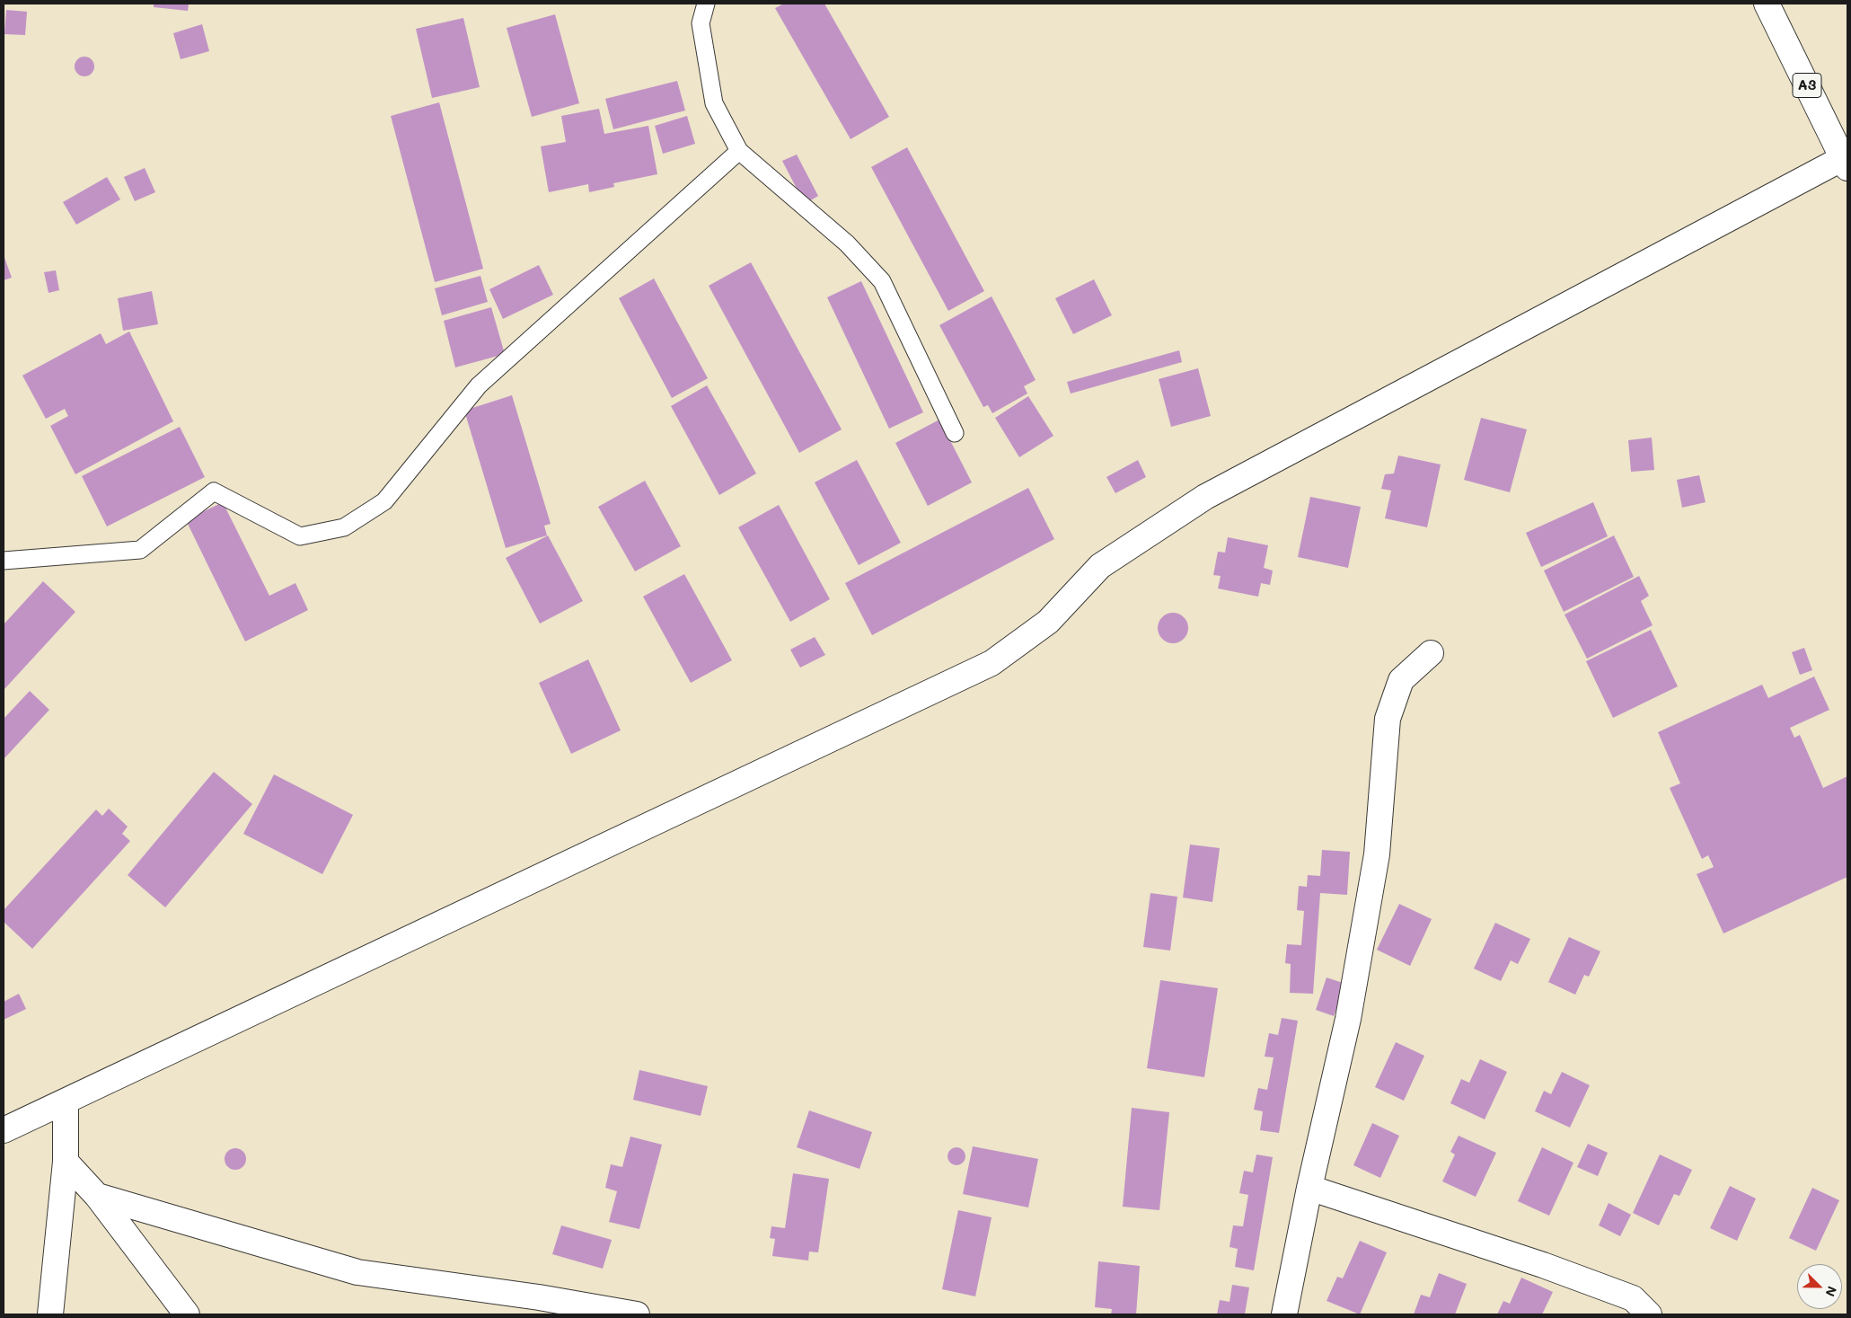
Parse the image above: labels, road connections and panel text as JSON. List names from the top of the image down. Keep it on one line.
{"streets":{"main road":["A3"]},"north":"bottom right"}
